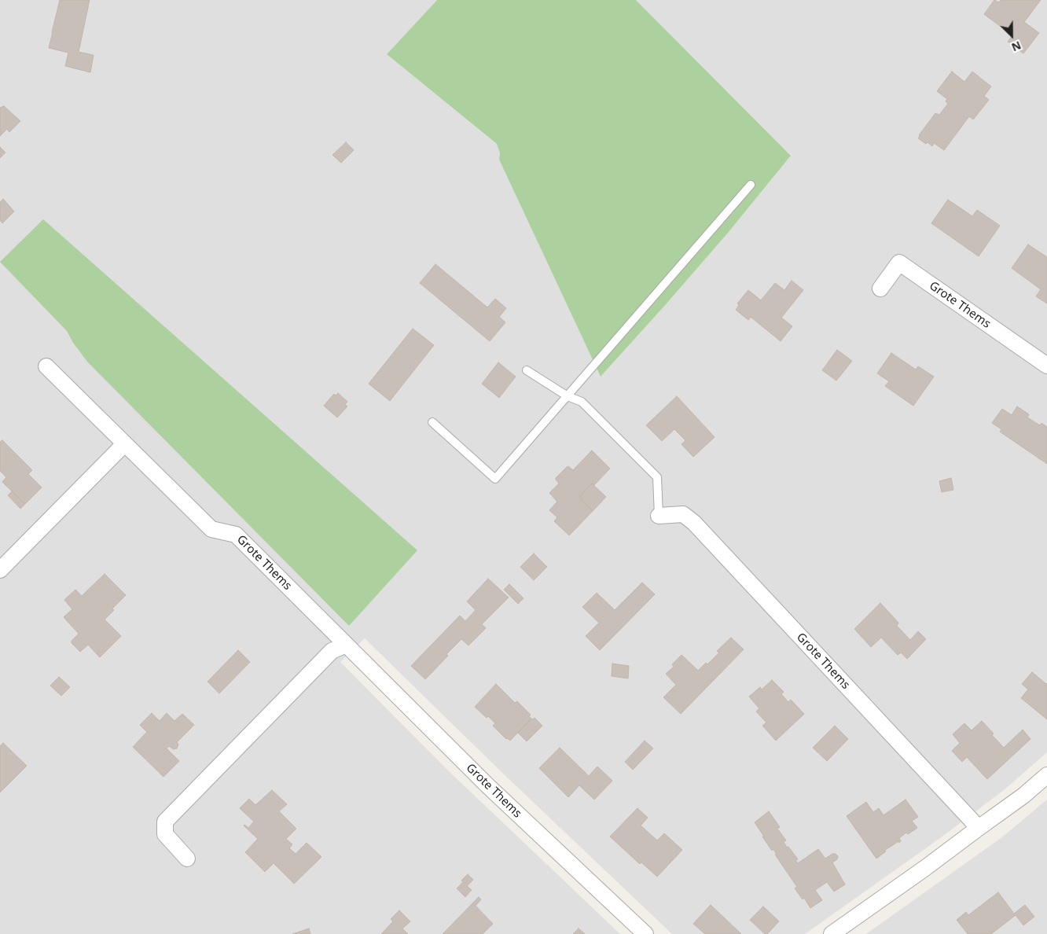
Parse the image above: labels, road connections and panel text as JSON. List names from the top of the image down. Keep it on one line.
{"streets":{"street":["Grote Thems"]},"north":"bottom right"}
